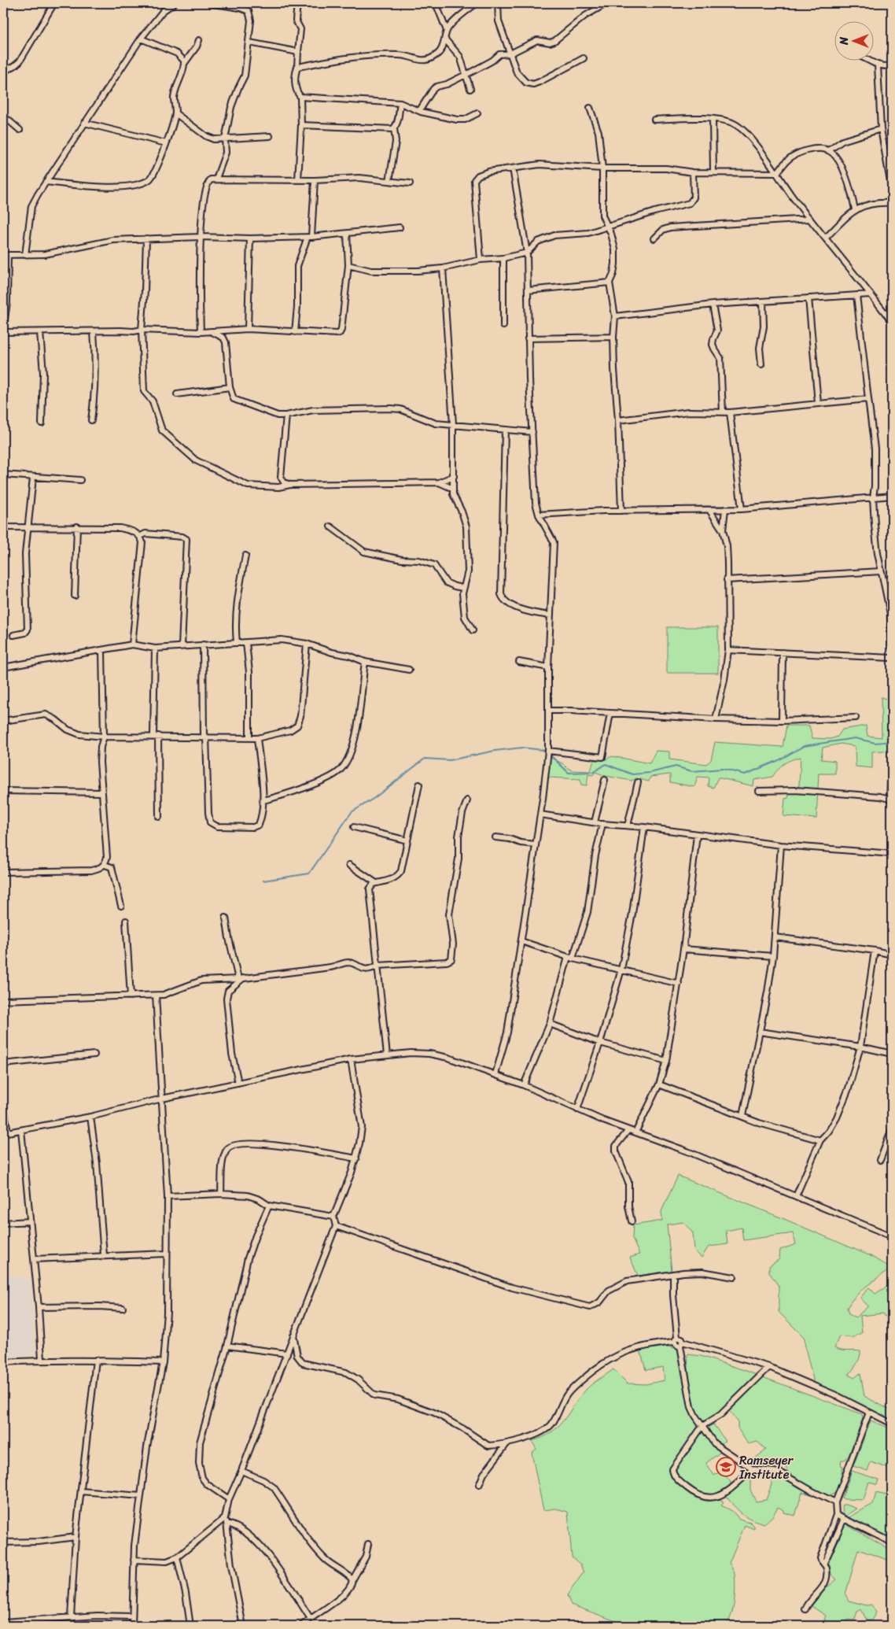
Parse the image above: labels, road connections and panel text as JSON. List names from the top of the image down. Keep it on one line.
{"places":{"school or university":["Ramseyer Institute"]},"north":"left"}
